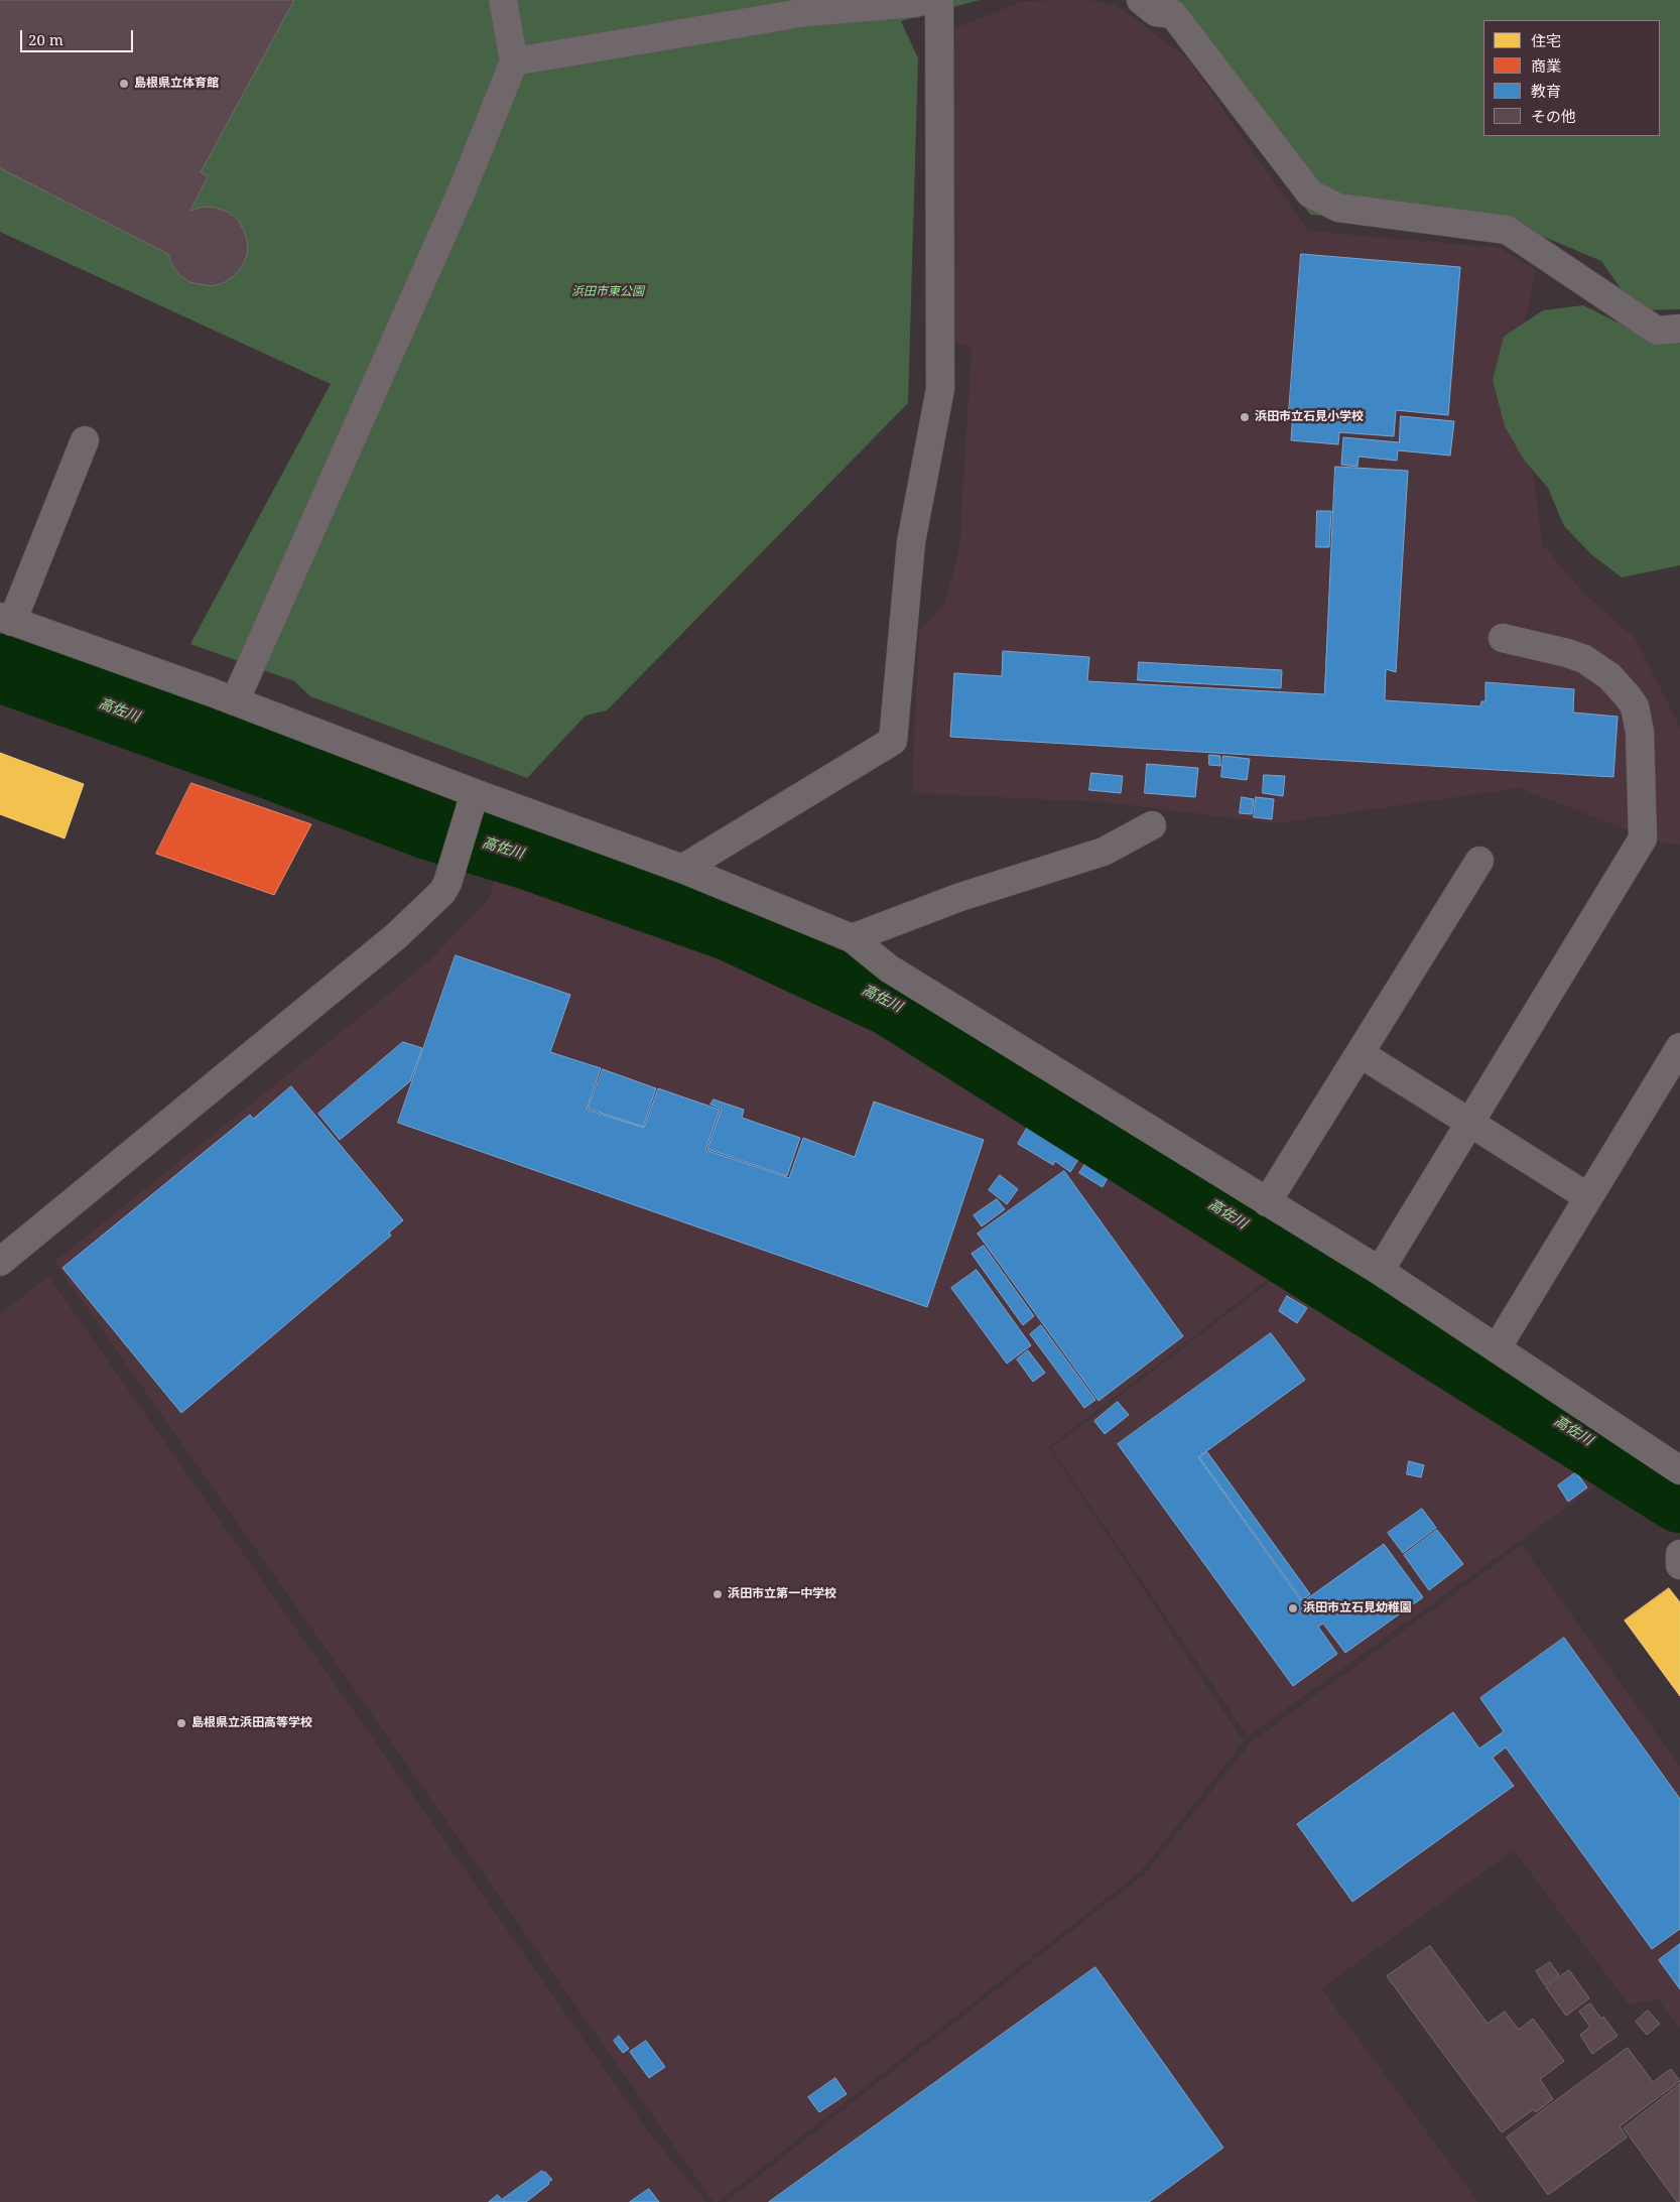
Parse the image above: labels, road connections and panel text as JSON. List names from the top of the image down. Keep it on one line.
{"water":["高佐川"],"parks":["浜田市東公園"],"places":["島根県立体育館","浜田市立石見小学校","浜田市立第一中学校","浜田市立石見幼稚園","島根県立浜田高等学校"],"legend":["住宅","商業","教育","その他"],"scale_bar":"20 m"}
